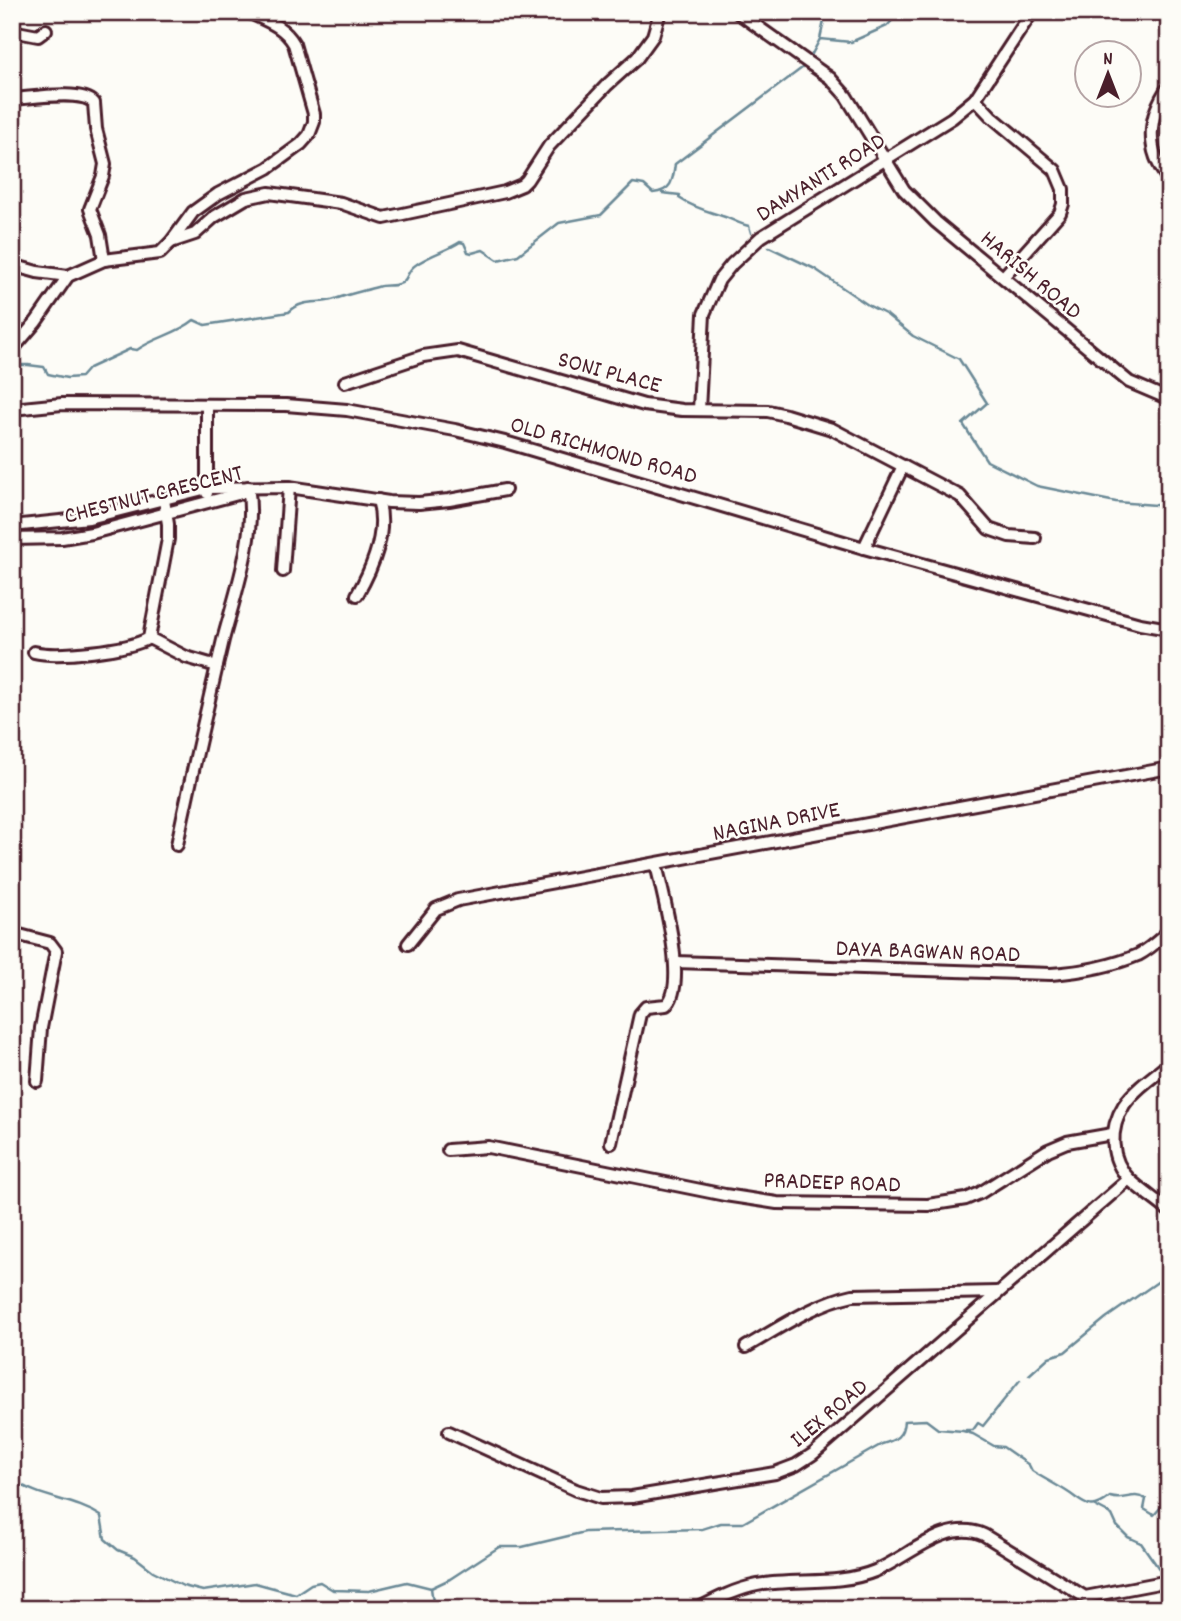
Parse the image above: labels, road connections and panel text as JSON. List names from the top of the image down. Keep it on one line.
{"streets":{"street":["DAMYANTI ROAD","HARISH ROAD","SONI PLACE","OLD RICHMOND ROAD","CHESTNUT CRESCENT","NAGINA DRIVE","DAYA BAGWAN ROAD","PRADEEP ROAD","ILEX ROAD"]},"crossings":[["DAMYANTI ROAD","HARISH ROAD"],["DAMYANTI ROAD","SONI PLACE"]],"north":"top"}
